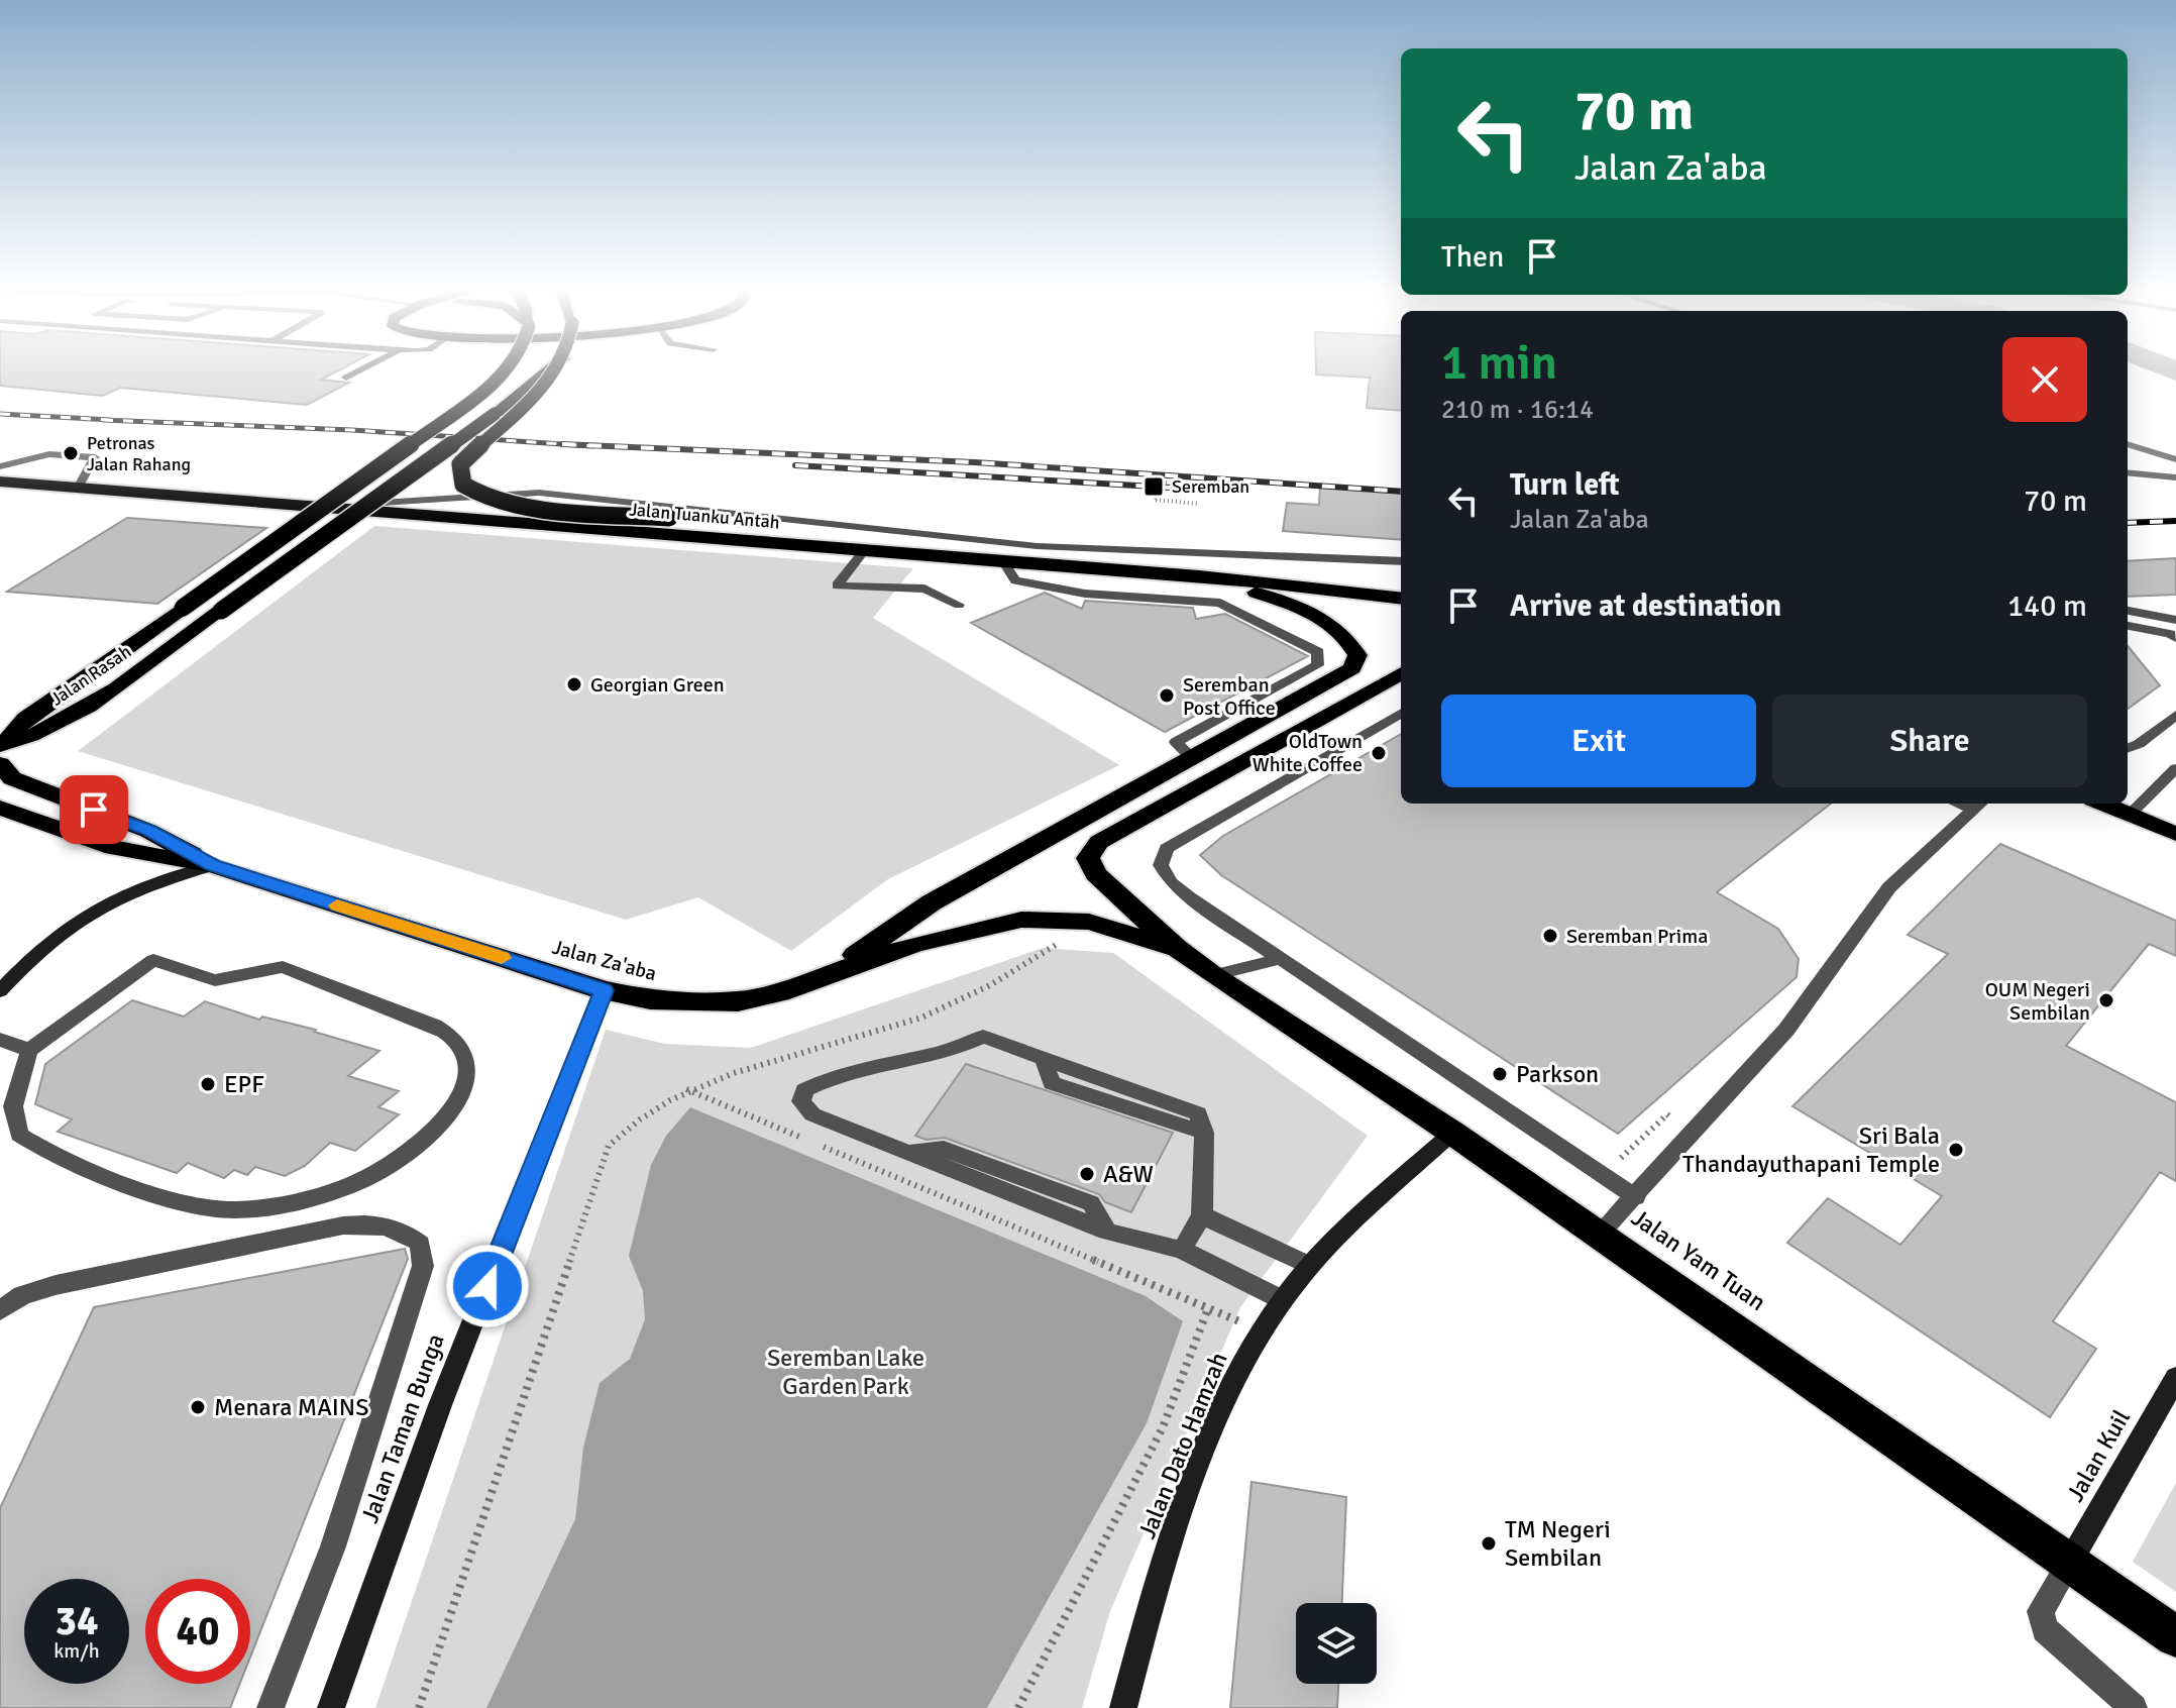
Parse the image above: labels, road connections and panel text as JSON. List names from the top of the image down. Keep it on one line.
{"streets":{"highway":["Jalan Tuanku Antah","Jalan Rasah","Jalan Za'aba","Jalan Yam Tuan"],"street":["Jalan Taman Bunga","Jalan Dato Hamzah","Jalan Kuil"]},"crossings":[["Jalan Rasah","Jalan Za'aba"],["Jalan Za'aba","Jalan Yam Tuan"],["Jalan Za'aba","Jalan Taman Bunga"],["Jalan Yam Tuan","Jalan Dato Hamzah"],["Jalan Yam Tuan","Jalan Kuil"]],"parks":["Seremban Lake Garden Park"],"places":{"other":["Petronas Jalan Rahang","Georgian Green","Seremban Post Office","OldTown White Coffee","Seremban Prima","OUM Negeri Sembilan","Parkson","EPF","Sri Bala Thandayuthapani Temple","A&W","Menara MAINS","TM Negeri Sembilan"],"transit":["Seremban"]},"page":{"turn":["70 m","Jalan Za'aba"],"then":"Then","heading":["1 min","210 m · 16:14"],"list":[{"name":"Turn left","note":"Jalan Za'aba","value":"70 m"},{"name":"Arrive at destination","value":"140 m"}],"buttons":["Exit","Share"],"speed":"34 km/h","limit":"40"}}
